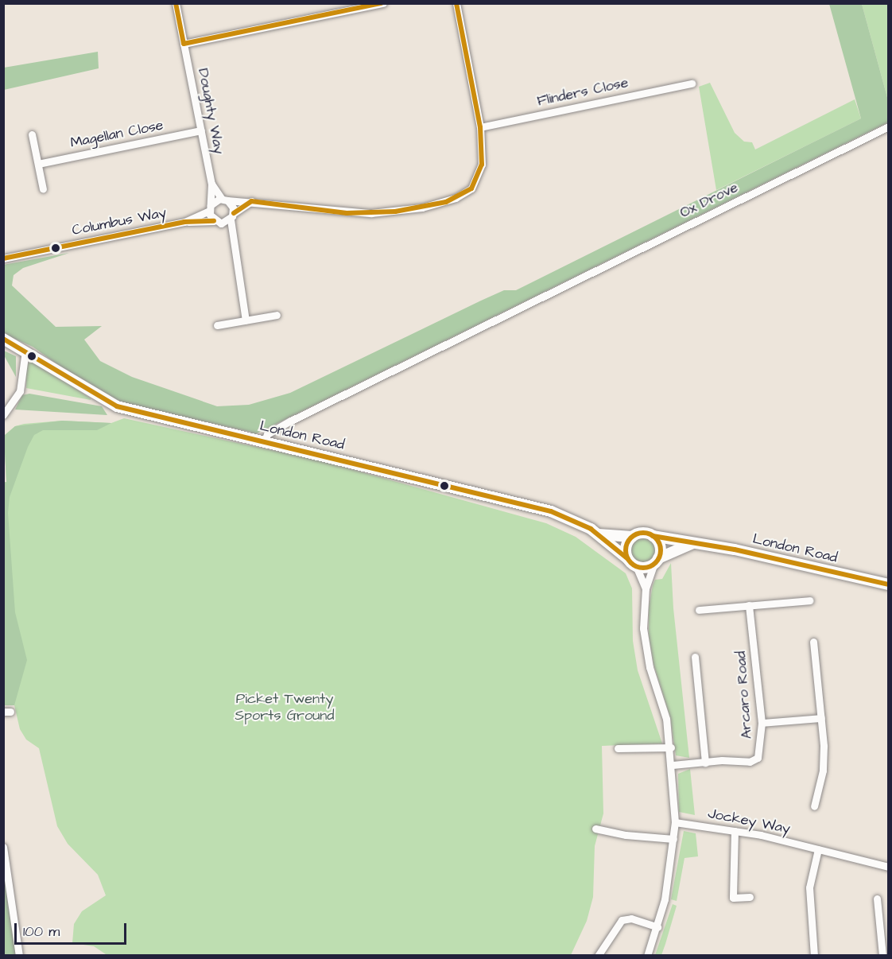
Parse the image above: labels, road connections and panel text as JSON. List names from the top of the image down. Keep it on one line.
{"streets":{"main road":["London Road"],"street":["Flinders Close","Doughty Way","Magellan Close","Ox Drove","Columbus Way","Arcaro Road","Jockey Way"]},"crossings":[["Doughty Way","Magellan Close"],["Doughty Way","Columbus Way"],["Ox Drove","London Road"]],"parks":["Picket Twenty Sports Ground"],"scale_bar":"100 m"}
